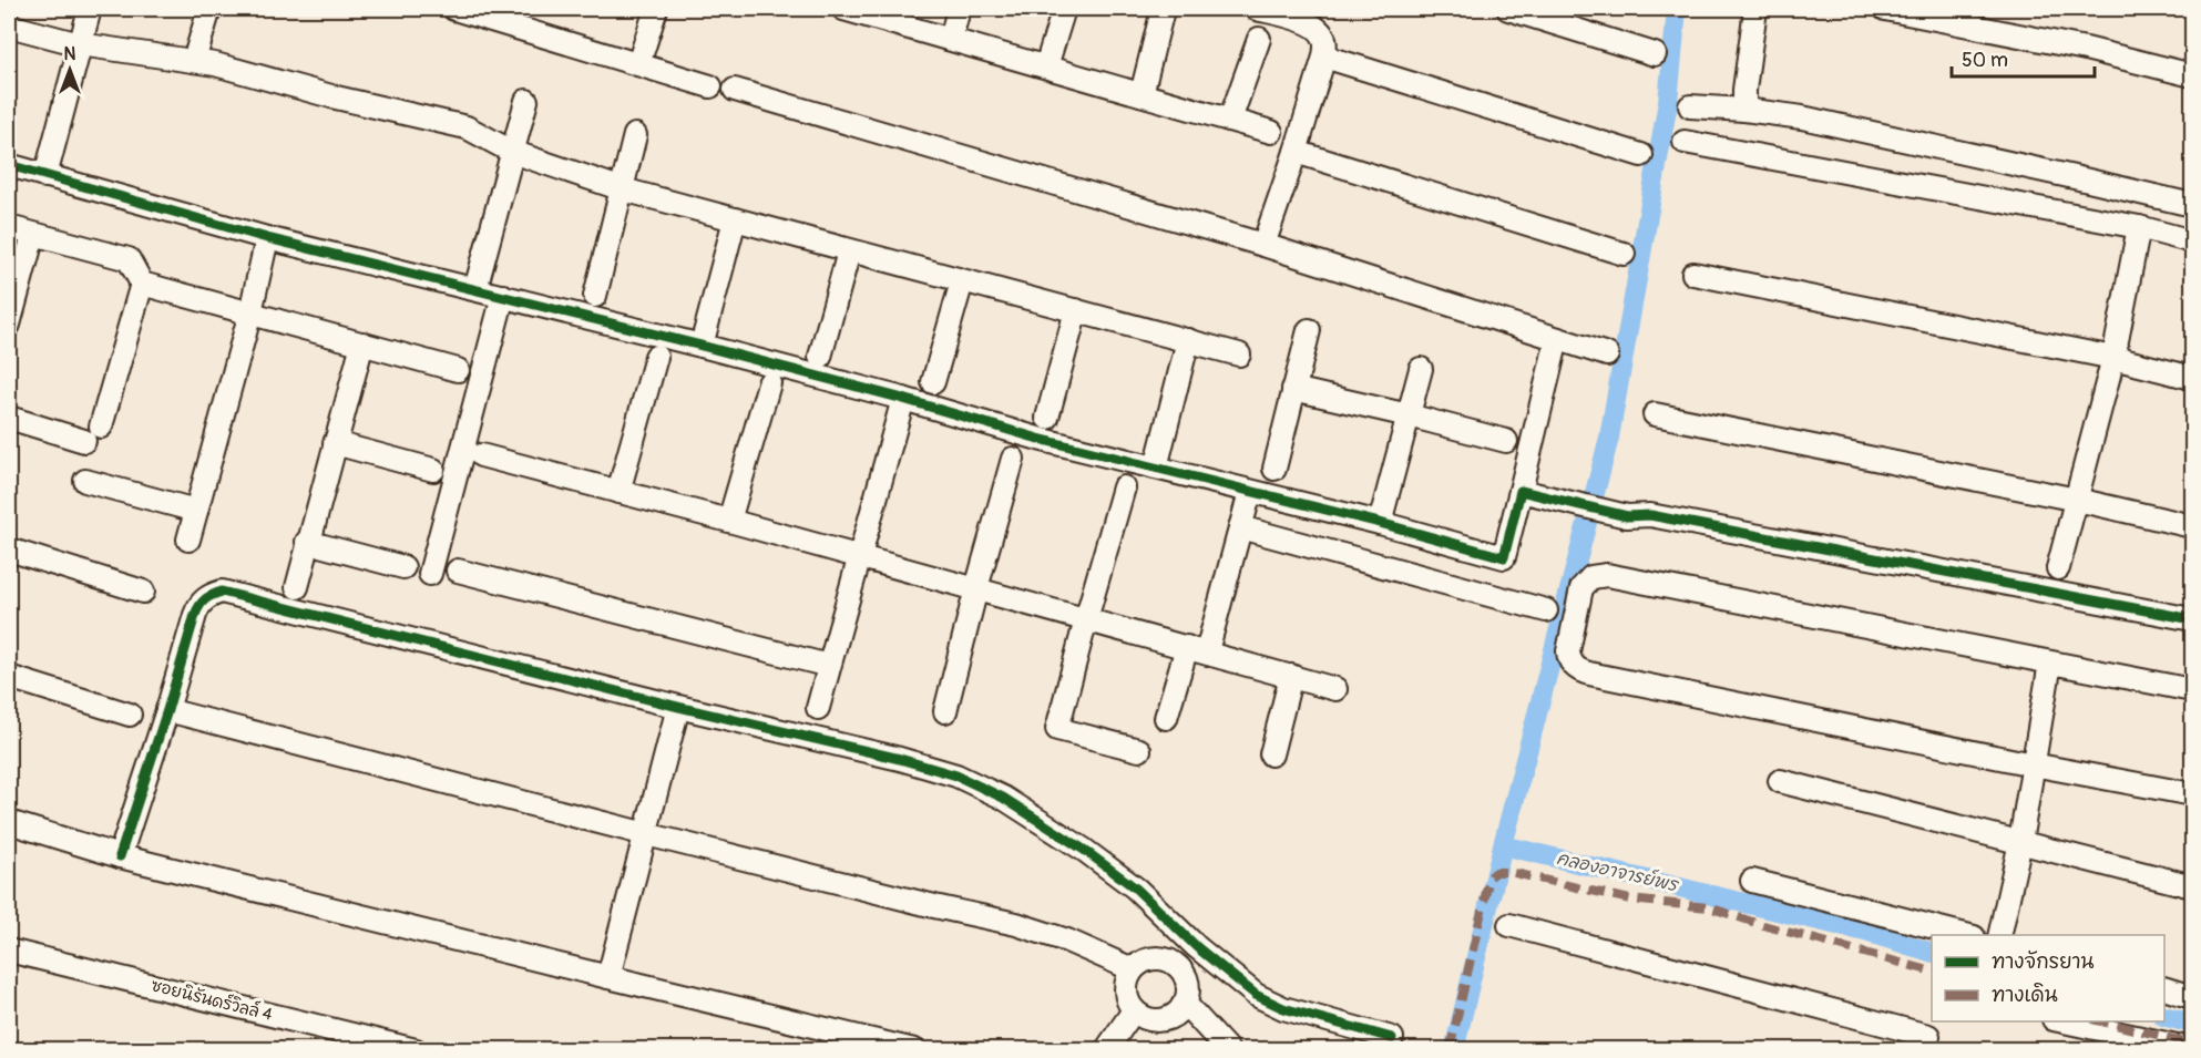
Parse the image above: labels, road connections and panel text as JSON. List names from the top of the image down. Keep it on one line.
{"streets":{"street":["ซอยนิรันดร์วิลล์ 4"]},"water":["คลองอาจารย์พร"],"legend":["ทางจักรยาน","ทางเดิน"],"scale_bar":"50 m","north":"top"}
